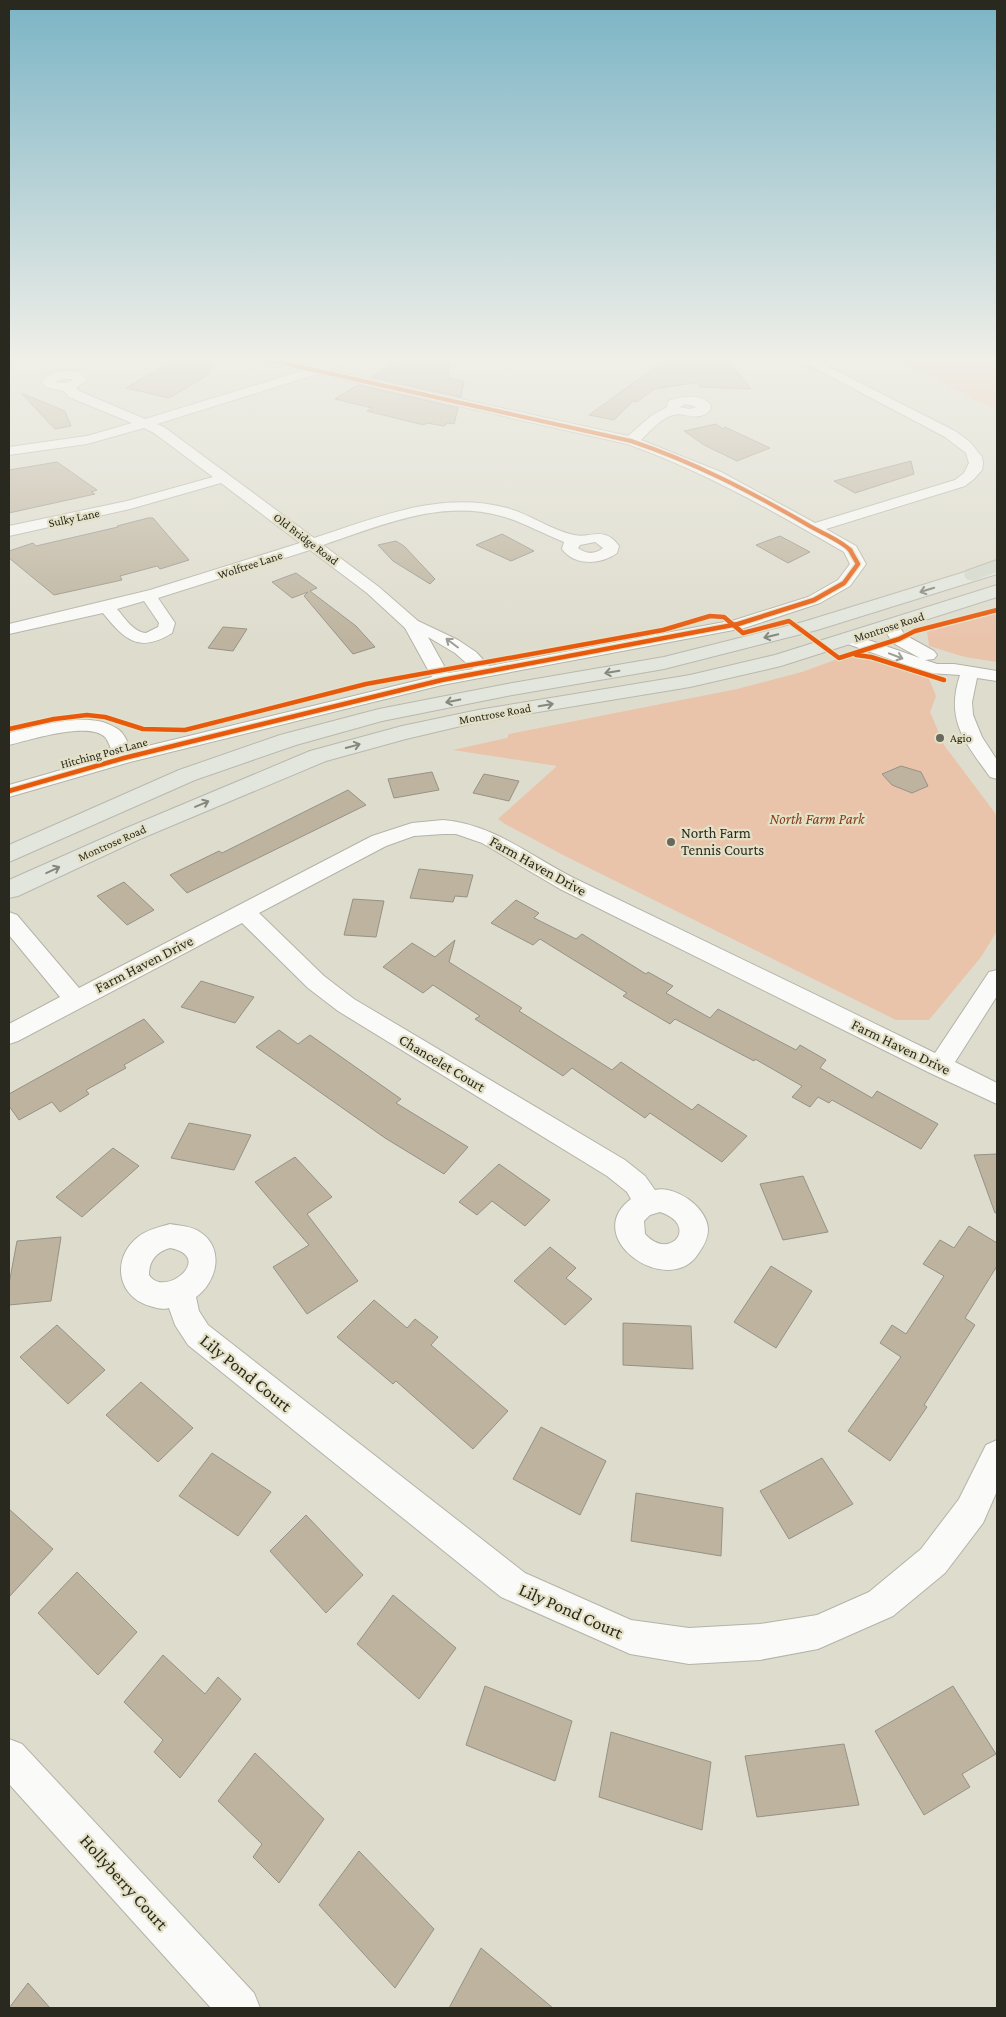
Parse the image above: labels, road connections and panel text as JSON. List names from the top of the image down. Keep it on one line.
{"streets":{"main road":["Montrose Road"],"street":["Sulky Lane","Old Bridge Road","Wolftree Lane","Hitching Post Lane","Farm Haven Drive","Chancelet Court","Lily Pond Court","Hollyberry Court"]},"crossings":[["Sulky Lane","Old Bridge Road"],["Old Bridge Road","Wolftree Lane"],["Old Bridge Road","Hitching Post Lane"],["Farm Haven Drive","Chancelet Court"]],"parks":["North Farm Park"],"places":["Agio","North Farm Tennis Courts"]}
